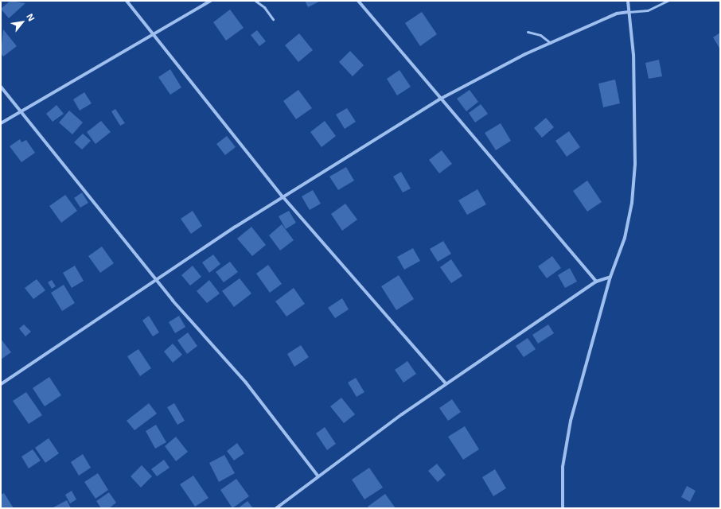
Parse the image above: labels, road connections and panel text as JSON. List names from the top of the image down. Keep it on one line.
{"north":"top right"}
